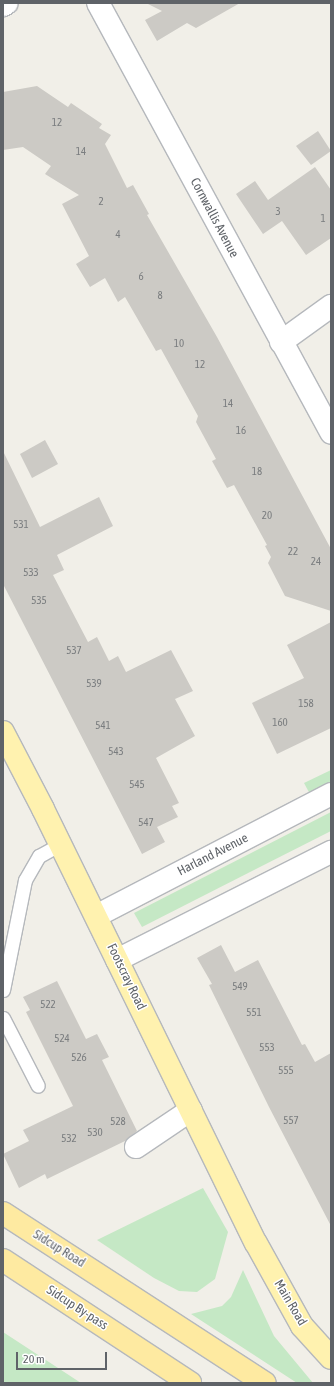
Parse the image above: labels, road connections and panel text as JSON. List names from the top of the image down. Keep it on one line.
{"streets":{"highway":["Sidcup Road","Sidcup By-pass"],"main road":["Footscray Road","Main Road"],"street":["Cornwallis Avenue","Harland Avenue"]},"crossings":[["Harland Avenue","Footscray Road"],["Footscray Road","Main Road"]],"house_numbers":["12","14","2","3","1","4","6","8","10","12","14","16","18","20","531","22","24","533","535","537","539","158","160","541","543","545","547","549","522","551","524","553","526","555","557","528","530","532"],"scale_bar":"20 m"}
